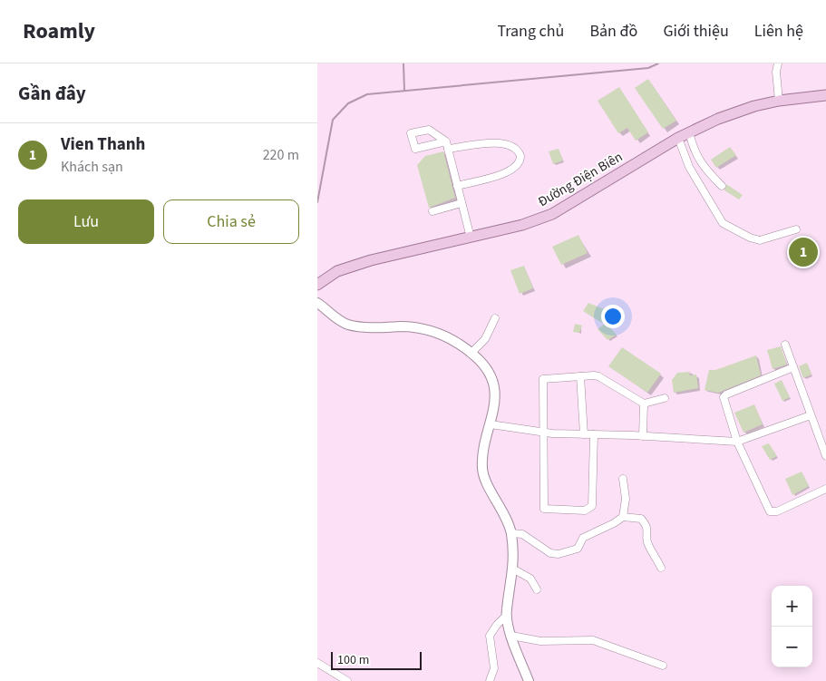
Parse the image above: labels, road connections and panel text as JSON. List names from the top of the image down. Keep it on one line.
{"streets":{"main road":["Đường Điện Biên"]},"scale_bar":"100 m","page":{"header":"Roamly","nav":["Trang chủ","Bản đồ","Giới thiệu","Liên hệ"],"heading":"Gần đây","list":[{"mark":"1","name":"Vien Thanh","note":"Khách sạn","value":"220 m"}],"buttons":["Lưu","Chia sẻ"],"pins":"1","map_buttons":["+","−"],"scale":"100 m"}}
